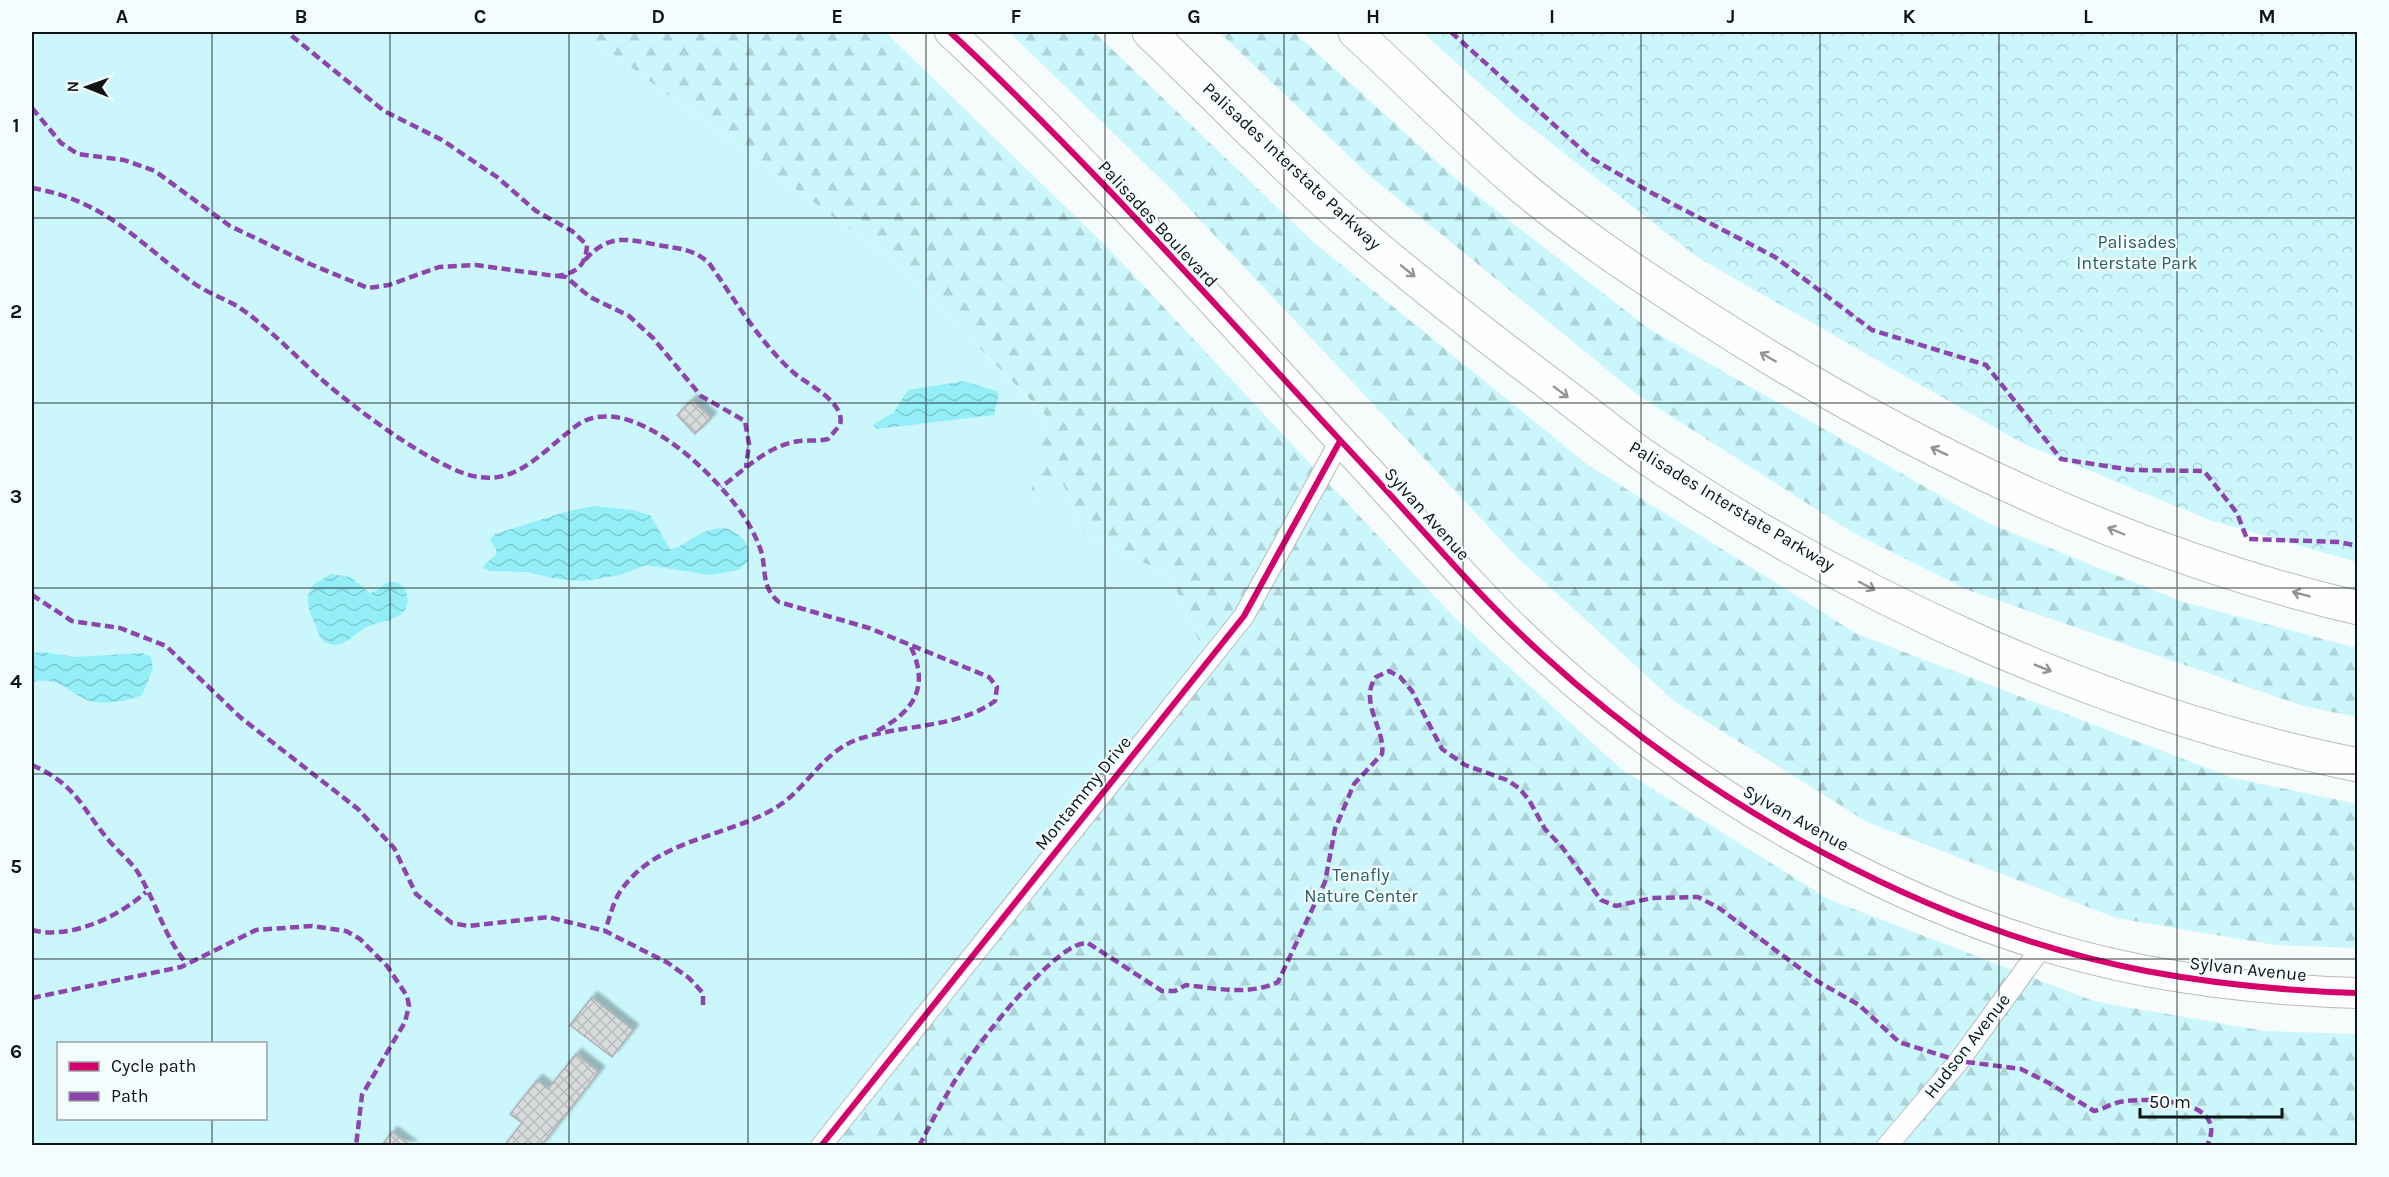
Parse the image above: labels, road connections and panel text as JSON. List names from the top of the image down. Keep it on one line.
{"streets":{"highway":["Palisades Interstate Parkway"],"main road":["Palisades Boulevard","Sylvan Avenue"],"street":["Montammy Drive","Hudson Avenue"]},"crossings":[["Palisades Boulevard","Sylvan Avenue"],["Palisades Boulevard","Montammy Drive"],["Sylvan Avenue","Montammy Drive"],["Sylvan Avenue","Hudson Avenue"]],"parks":["Palisades Interstate Park","Tenafly Nature Center"],"legend":["Cycle path","Path"],"scale_bar":"50 m","north":"left","grid":{"columns":["A","B","C","D","E","F","G","H","I","J","K","L","M"],"rows":["1","2","3","4","5","6"]}}
